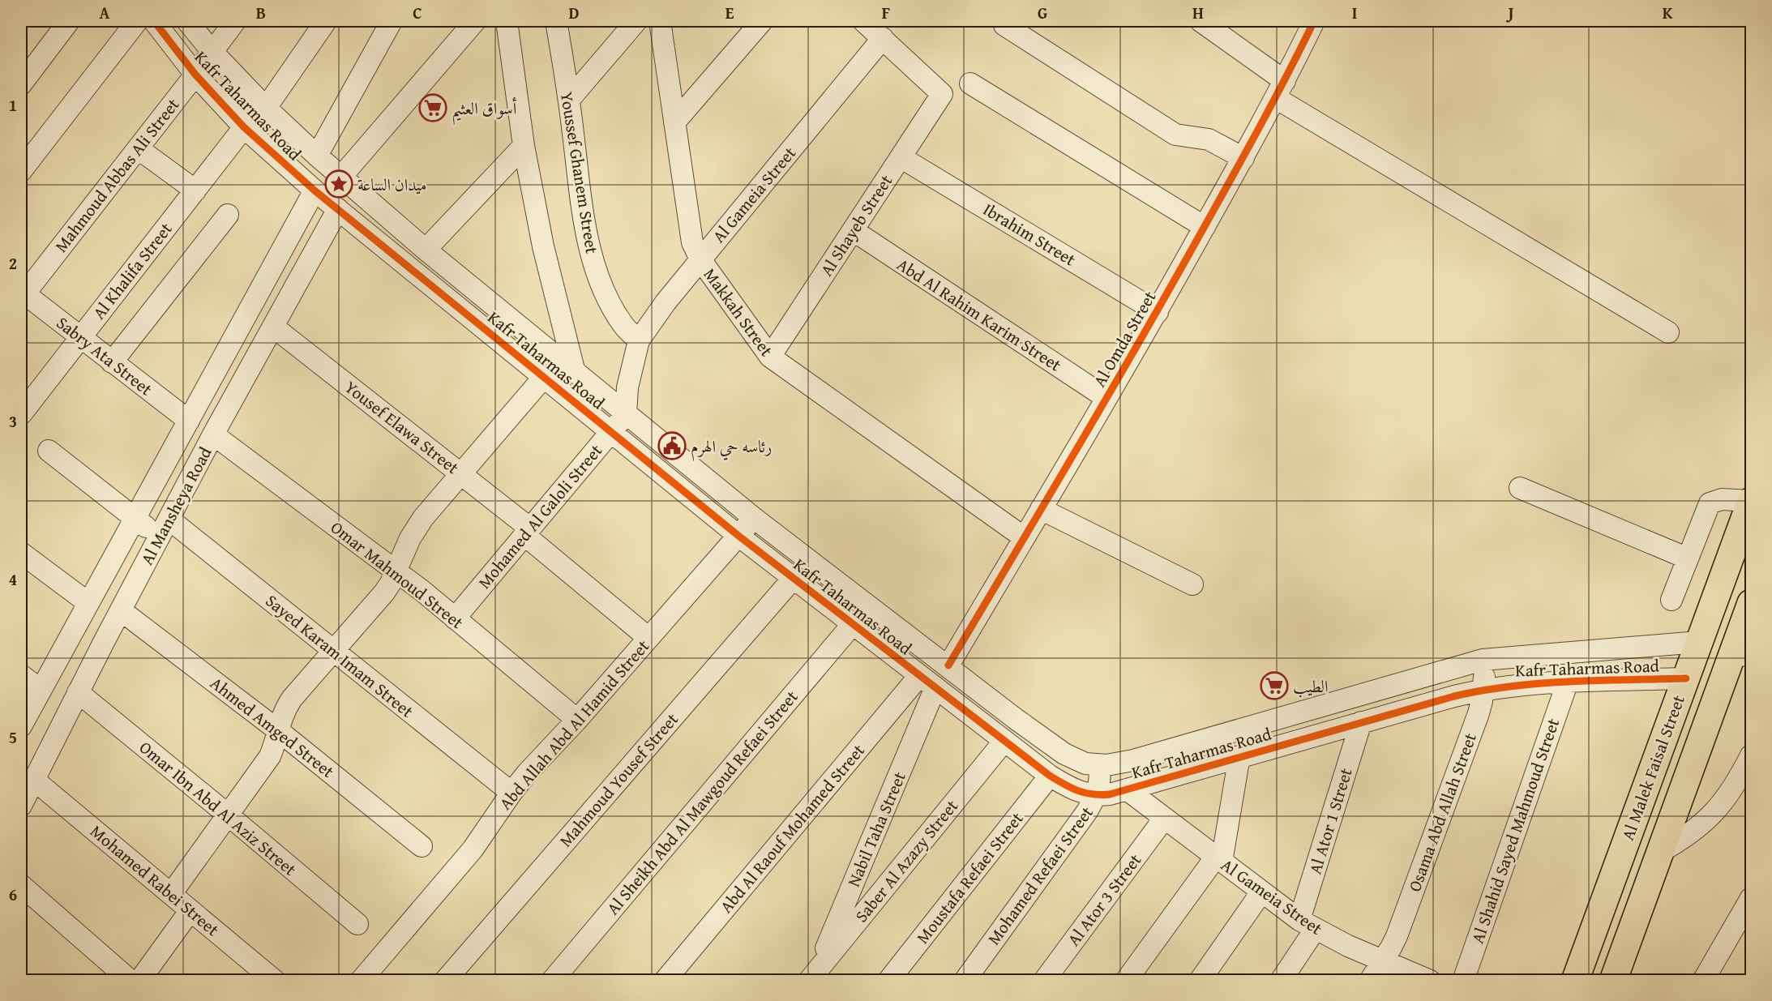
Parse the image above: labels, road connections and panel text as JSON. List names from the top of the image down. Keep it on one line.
{"streets":{"main road":["Al Malek Faisal Street"],"street":["Kafr Taharmas Road","Youssef Ghanem Street","Mahmoud Abbas Ali Street","Al Gameia Street","Al Shayeb Street","Ibrahim Street","Al Khalifa Street","Makkah Street","Abd Al Rahim Karim Street","Al Omda Street","Sabry Ata Street","Yousef Elawa Street","Al Mansheya Road","Mohamed Al Galoli Street","Omar Mahmoud Street","Sayed Karam Imam Street","Abd Allah Abd Al Hamid Street","Ahmed Amged Street","Mahmoud Yousef Street","Al Sheikh Abd Al Mawgoud Refaei Street","Omar Ibn Abd Al Aziz Street","Osama Abd Allah Street","Al Ator 1 Street","Abd Al Raouf Mohamed Street","Nabil Taha Street","Al Shahid Sayed Mahmoud Street","Saber Al Azazy Street","Mohamed Refaei Street","Moustafa Refaei Street","Mohamed Rabei Street","Al Ator 3 Street"]},"crossings":[["Kafr Taharmas Road","Mahmoud Abbas Ali Street"],["Kafr Taharmas Road","Al Gameia Street"],["Kafr Taharmas Road","Al Khalifa Street"],["Kafr Taharmas Road","Al Omda Street"],["Kafr Taharmas Road","Al Mansheya Road"],["Kafr Taharmas Road","Mohamed Al Galoli Street"],["Kafr Taharmas Road","Abd Allah Abd Al Hamid Street"],["Kafr Taharmas Road","Al Malek Faisal Street"],["Kafr Taharmas Road","Mahmoud Yousef Street"],["Kafr Taharmas Road","Al Sheikh Abd Al Mawgoud Refaei Street"],["Kafr Taharmas Road","Osama Abd Allah Street"],["Kafr Taharmas Road","Al Ator 1 Street"],["Kafr Taharmas Road","Abd Al Raouf Mohamed Street"],["Kafr Taharmas Road","Nabil Taha Street"],["Kafr Taharmas Road","Al Shahid Sayed Mahmoud Street"],["Kafr Taharmas Road","Saber Al Azazy Street"],["Kafr Taharmas Road","Mohamed Refaei Street"],["Kafr Taharmas Road","Moustafa Refaei Street"],["Youssef Ghanem Street","Al Gameia Street"],["Mahmoud Abbas Ali Street","Sabry Ata Street"],["Al Gameia Street","Al Shayeb Street"],["Al Gameia Street","Makkah Street"],["Al Gameia Street","Mohamed Al Galoli Street"],["Al Gameia Street","Osama Abd Allah Street"],["Al Gameia Street","Al Ator 1 Street"],["Al Gameia Street","Al Ator 3 Street"],["Al Shayeb Street","Ibrahim Street"],["Al Shayeb Street","Makkah Street"],["Al Shayeb Street","Abd Al Rahim Karim Street"],["Ibrahim Street","Al Omda Street"],["Al Khalifa Street","Sabry Ata Street"],["Makkah Street","Al Omda Street"],["Abd Al Rahim Karim Street","Al Omda Street"],["Sabry Ata Street","Al Mansheya Road"],["Yousef Elawa Street","Al Mansheya Road"],["Yousef Elawa Street","Mohamed Al Galoli Street"],["Yousef Elawa Street","Abd Allah Abd Al Hamid Street"],["Al Mansheya Road","Omar Mahmoud Street"],["Al Mansheya Road","Sayed Karam Imam Street"],["Al Mansheya Road","Ahmed Amged Street"],["Al Mansheya Road","Omar Ibn Abd Al Aziz Street"],["Al Mansheya Road","Mohamed Rabei Street"],["Mohamed Al Galoli Street","Omar Mahmoud Street"],["Omar Mahmoud Street","Abd Allah Abd Al Hamid Street"],["Sayed Karam Imam Street","Abd Allah Abd Al Hamid Street"],["Nabil Taha Street","Saber Al Azazy Street"]],"places":{"supermarket":["أسواق العثيم","الطيب"],"place":["ميدان الساعة"],"public building":["رئاسه حي الهرم"]},"grid":{"columns":["A","B","C","D","E","F","G","H","I","J","K"],"rows":["1","2","3","4","5","6"]}}
